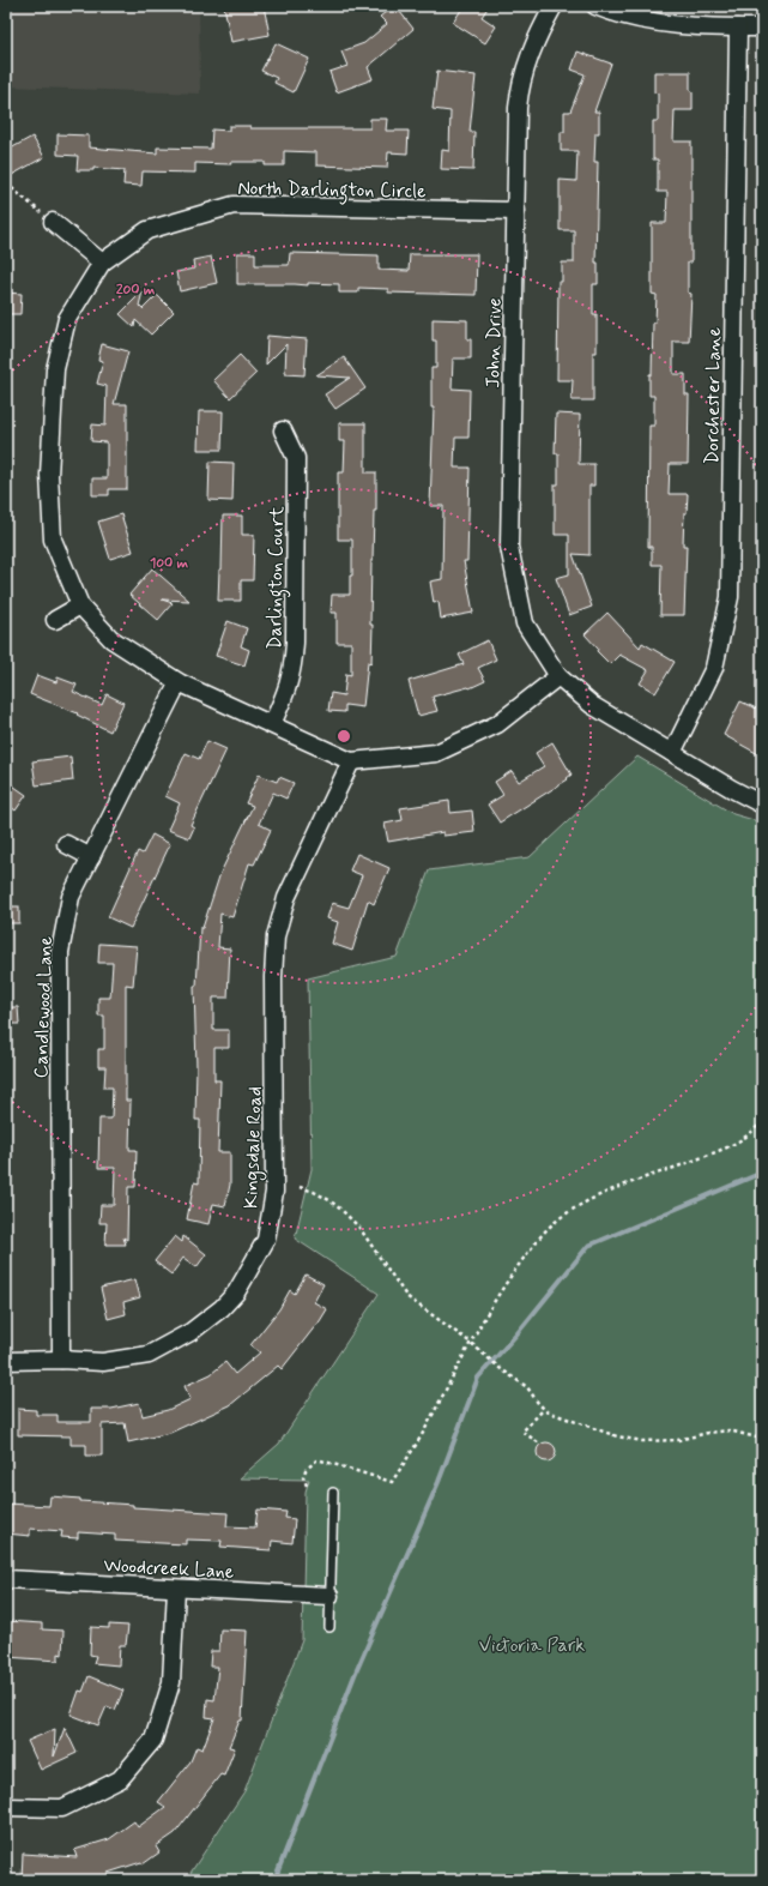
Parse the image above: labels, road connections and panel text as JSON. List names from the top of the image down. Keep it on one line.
{"streets":{"street":["North Darlington Circle","John Drive","Dorchester Lane","Darlington Court","Candlewood Lane","Kingsdale Road","Woodcreek Lane"]},"crossings":[["North Darlington Circle","John Drive"],["North Darlington Circle","Darlington Court"],["North Darlington Circle","Candlewood Lane"],["North Darlington Circle","Kingsdale Road"],["John Drive","Dorchester Lane"],["Candlewood Lane","Kingsdale Road"]],"parks":["Victoria Park"],"rings":["200 m","100 m"]}
